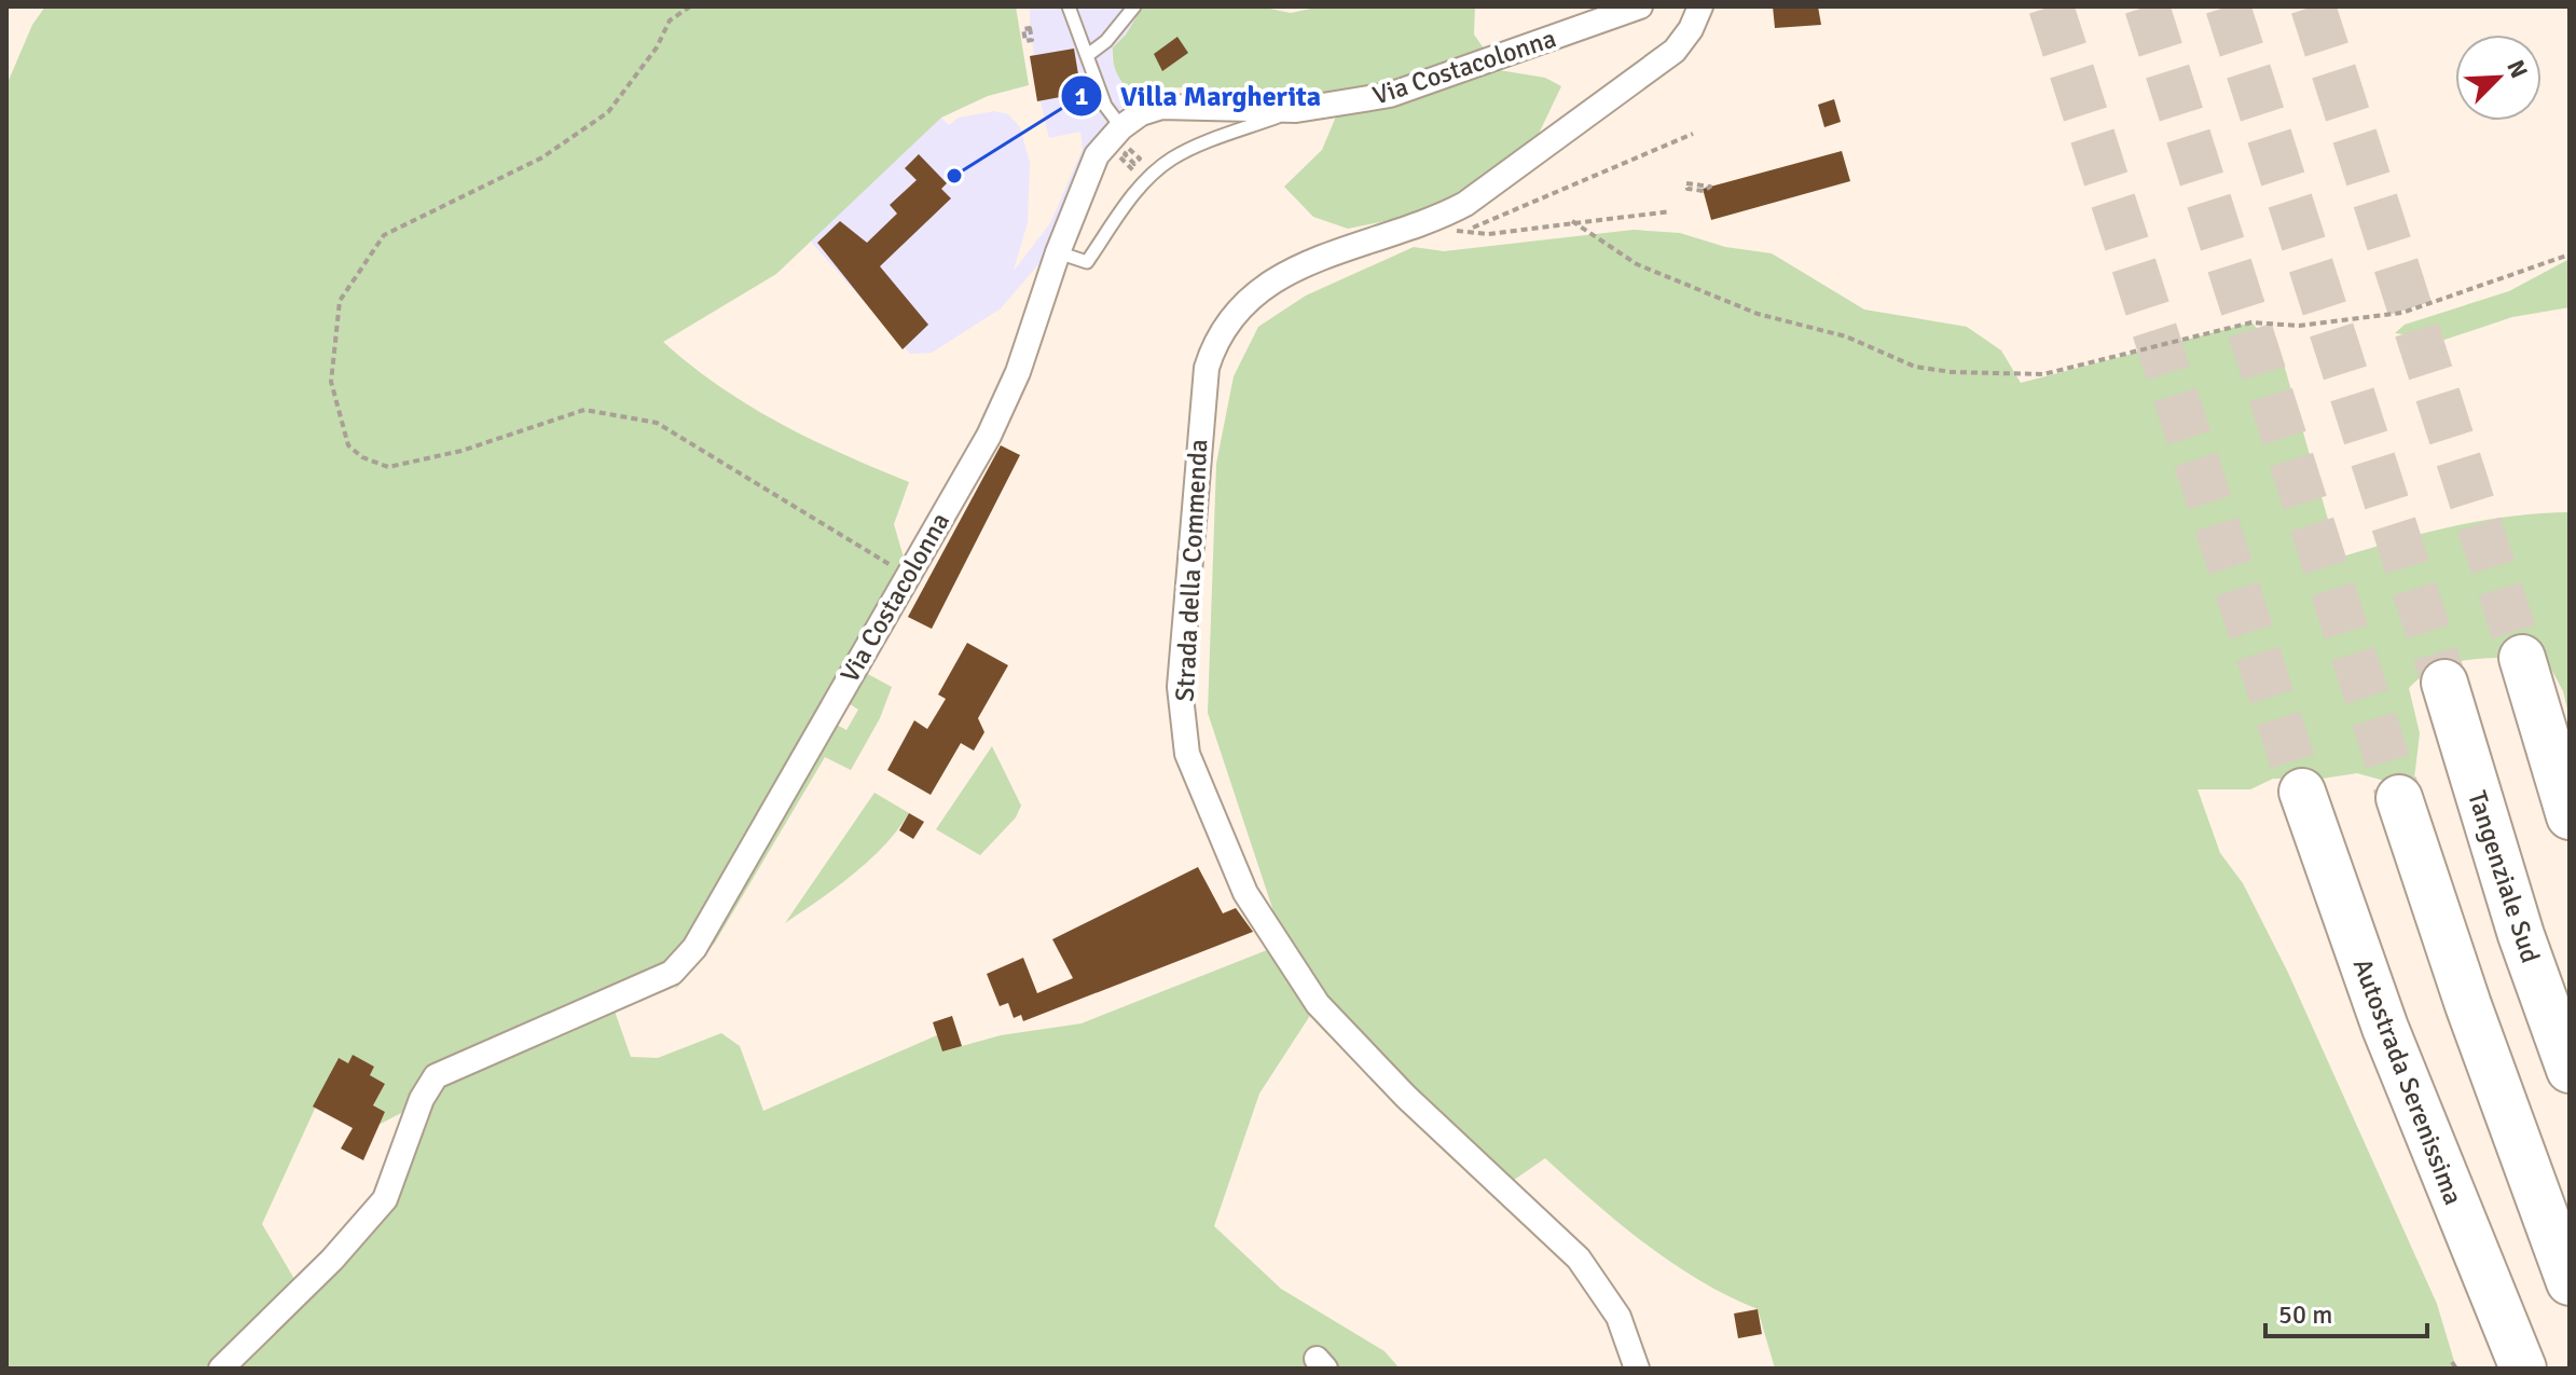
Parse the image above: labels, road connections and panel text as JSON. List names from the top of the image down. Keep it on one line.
{"streets":{"highway":["Tangenziale Sud","Autostrada Serenissima"],"street":["Via Costacolonna","Strada della Commenda"]},"places":["Villa Margherita"],"scale_bar":"50 m","north":"top right"}
